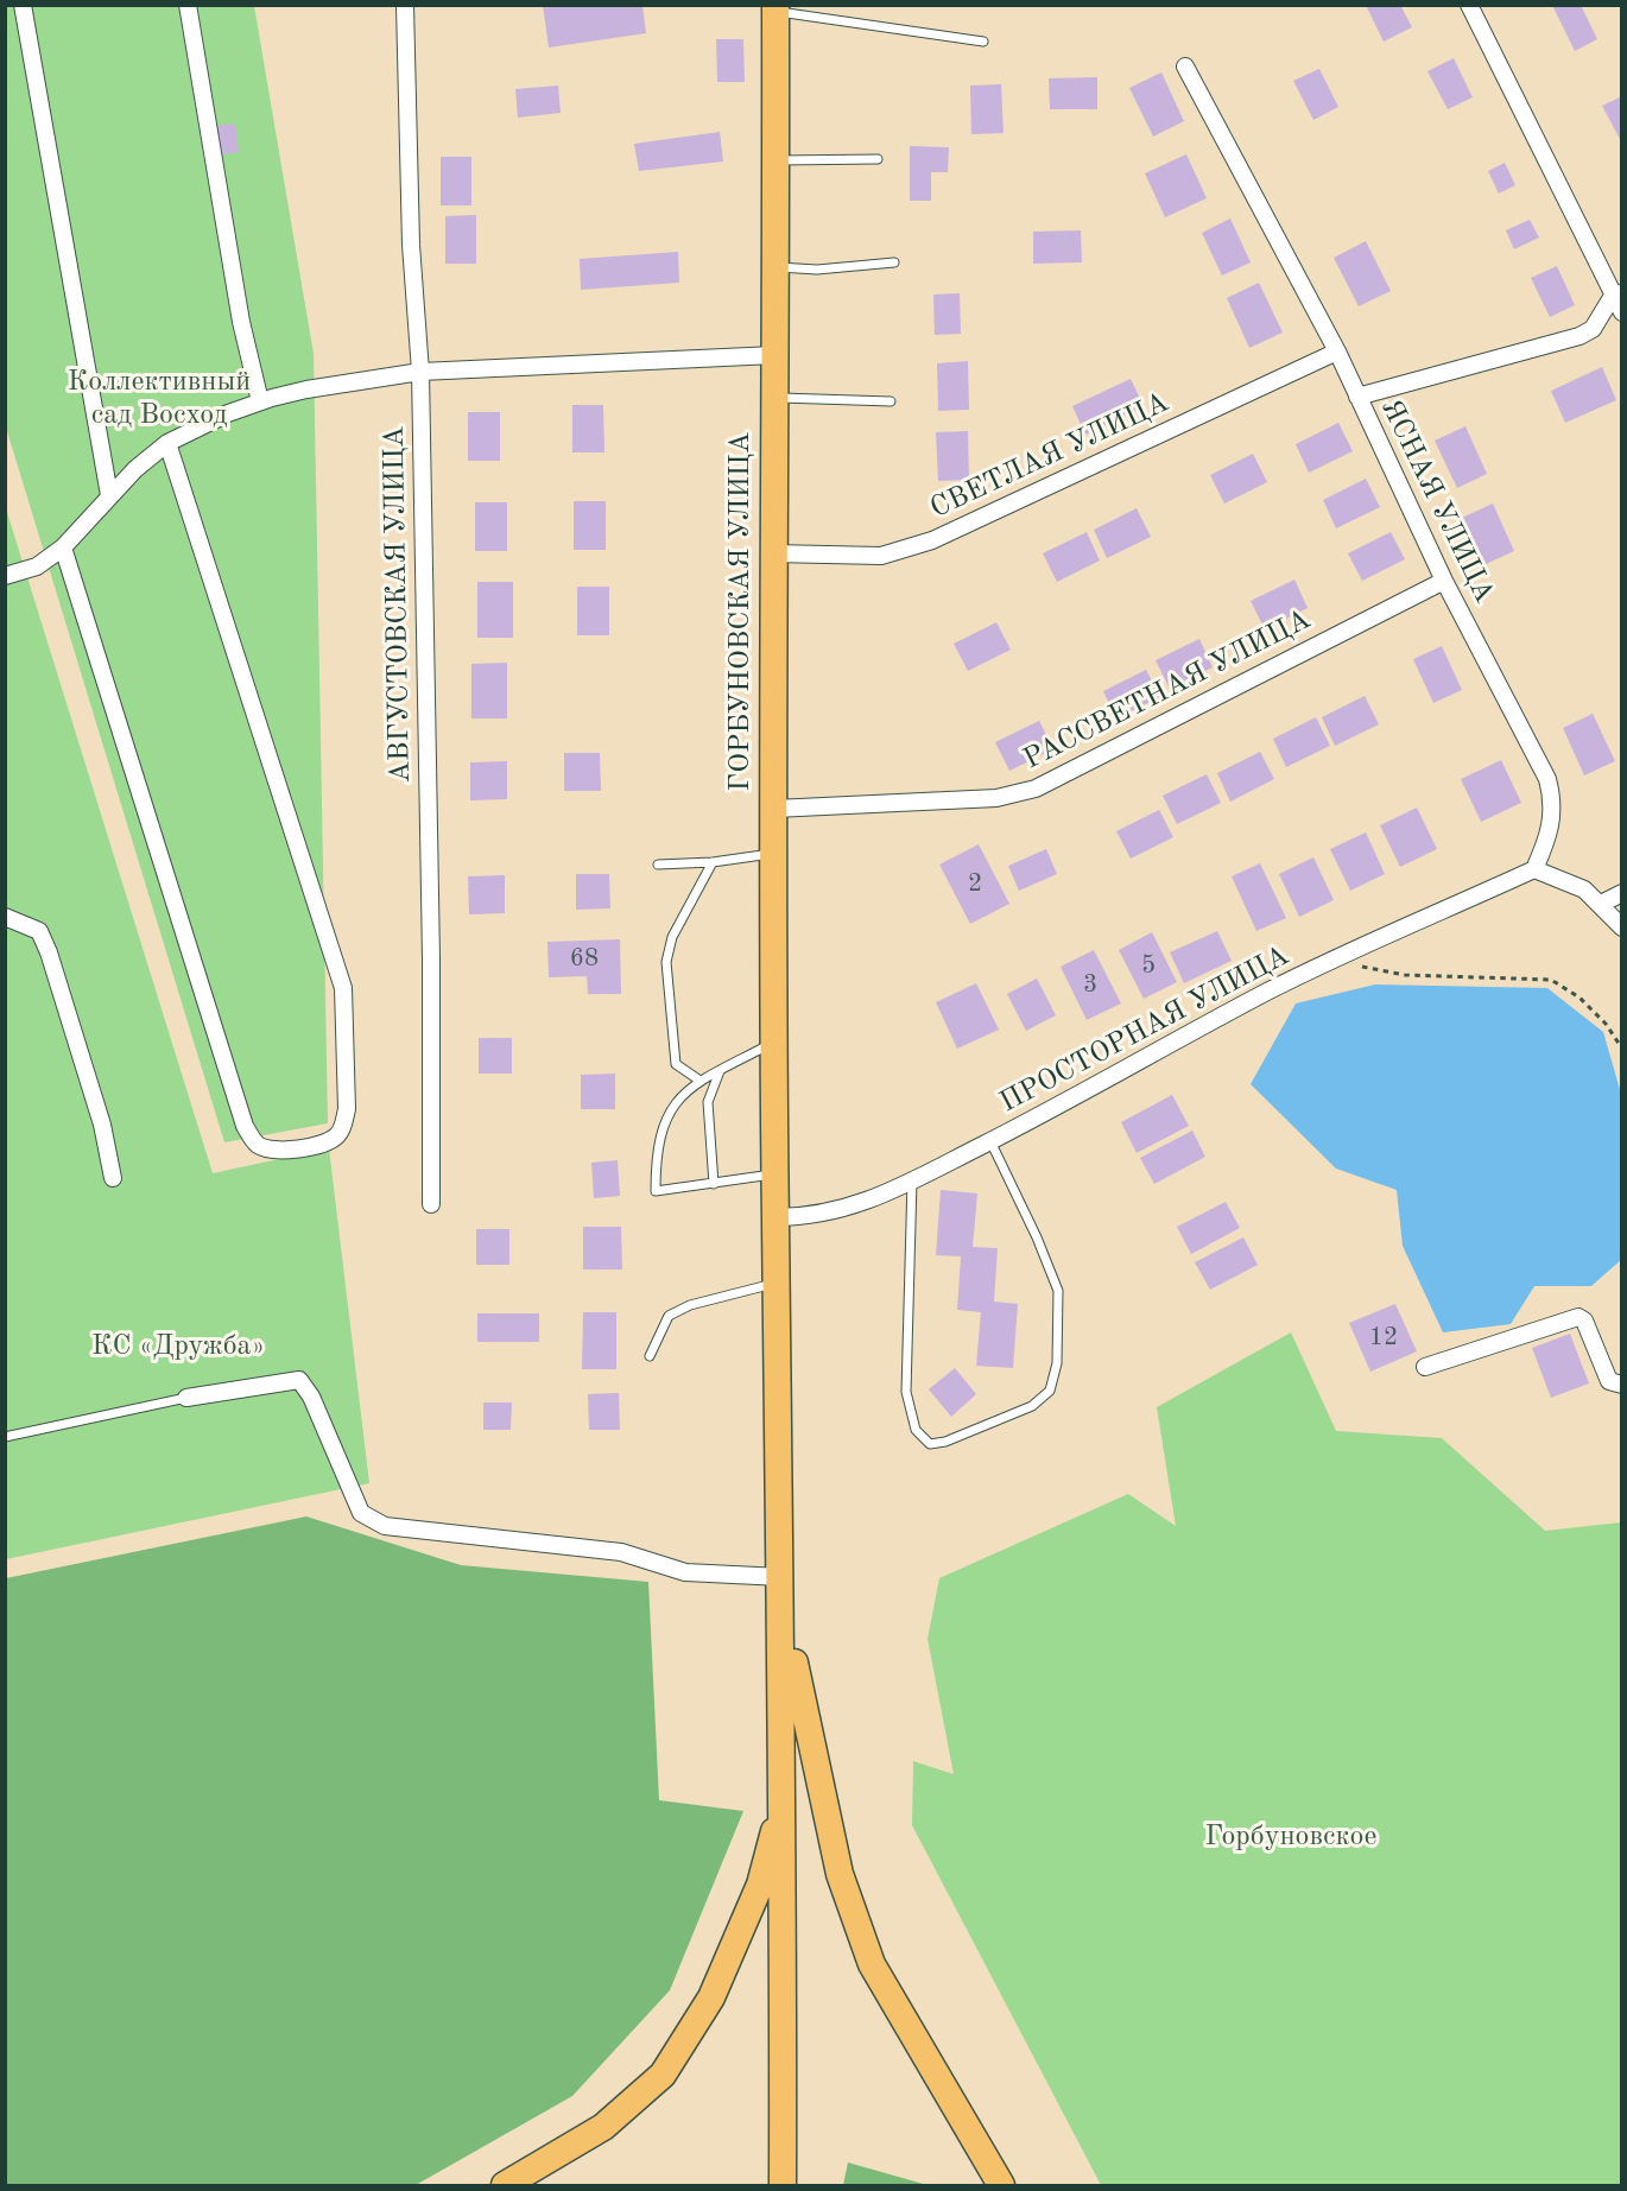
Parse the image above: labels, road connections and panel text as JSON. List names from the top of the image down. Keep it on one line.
{"streets":{"main road":["ГОРБУНОВСКАЯ УЛИЦА"],"street":["СВЕТЛАЯ УЛИЦА","ЯСНАЯ УЛИЦА","АВГУСТОВСКАЯ УЛИЦА","РАССВЕТНАЯ УЛИЦА","ПРОСТОРНАЯ УЛИЦА"]},"crossings":[["СВЕТЛАЯ УЛИЦА","ЯСНАЯ УЛИЦА"],["СВЕТЛАЯ УЛИЦА","ГОРБУНОВСКАЯ УЛИЦА"],["ЯСНАЯ УЛИЦА","РАССВЕТНАЯ УЛИЦА"],["ЯСНАЯ УЛИЦА","ПРОСТОРНАЯ УЛИЦА"],["ГОРБУНОВСКАЯ УЛИЦА","РАССВЕТНАЯ УЛИЦА"],["ГОРБУНОВСКАЯ УЛИЦА","ПРОСТОРНАЯ УЛИЦА"]],"parks":["Коллективный сад Восход","КС «Дружба»","Горбуновское"],"house_numbers":["2","68","5","3","12"]}
